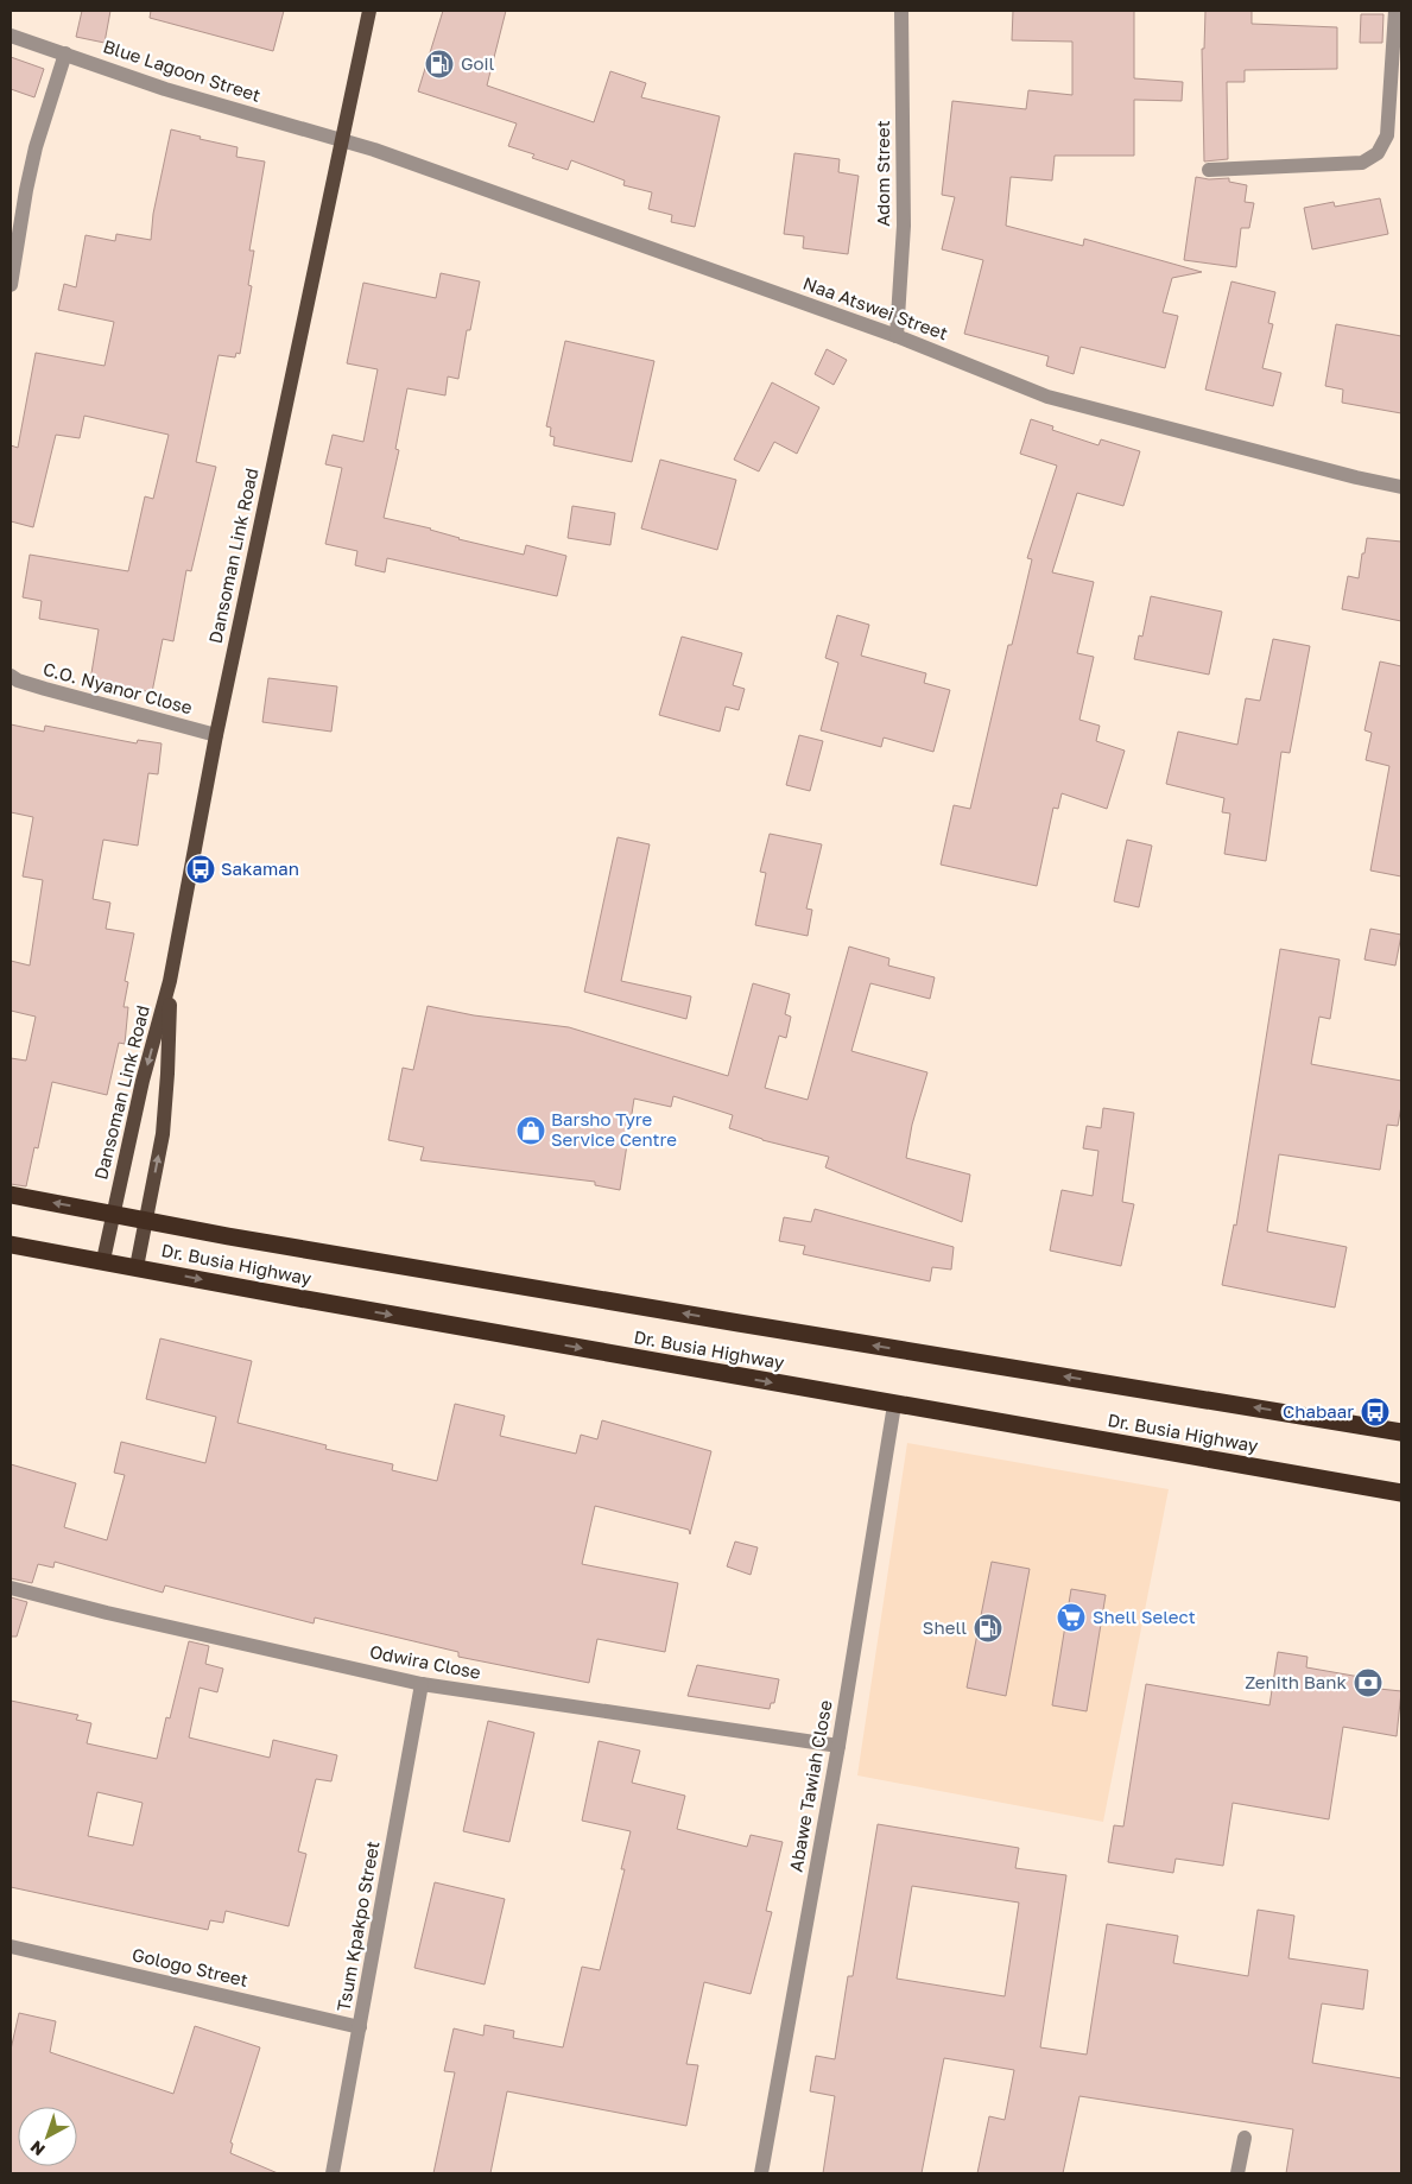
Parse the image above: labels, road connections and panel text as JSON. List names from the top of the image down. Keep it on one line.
{"streets":{"highway":["Dr. Busia Highway"],"main road":["Dansoman Link Road"],"street":["Blue Lagoon Street","Adom Street","Naa Atswei Street","C.O. Nyanor Close","Odwira Close","Abawe Tawiah Close","Tsum Kpakpo Street","Gologo Street"]},"crossings":[["Blue Lagoon Street","Naa Atswei Street"],["Blue Lagoon Street","Dansoman Link Road"],["Adom Street","Naa Atswei Street"],["Naa Atswei Street","Dansoman Link Road"],["Dansoman Link Road","C.O. Nyanor Close"],["Dansoman Link Road","Dr. Busia Highway"],["Dr. Busia Highway","Abawe Tawiah Close"],["Odwira Close","Abawe Tawiah Close"],["Odwira Close","Tsum Kpakpo Street"],["Tsum Kpakpo Street","Gologo Street"]],"places":{"fuel station":["Goil","Shell"],"bus stop":["Sakaman","Chabaar"],"shop":["Barsho Tyre Service Centre"],"supermarket":["Shell Select"],"bank":["Zenith Bank"]},"north":"bottom left"}
